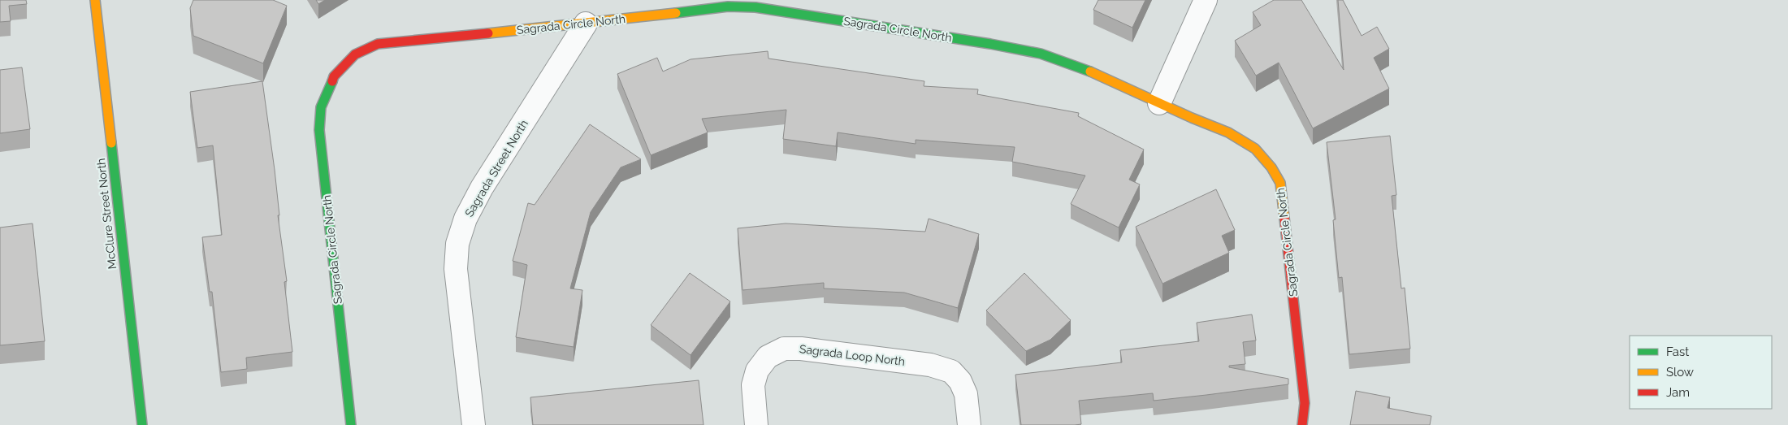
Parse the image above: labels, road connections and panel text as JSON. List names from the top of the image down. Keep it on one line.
{"streets":{"street":["Sagrada Circle North","Sagrada Street North","McClure Street North","Sagrada Loop North"]},"crossings":[["Sagrada Circle North","Sagrada Street North"]],"legend":["Fast","Slow","Jam"]}
